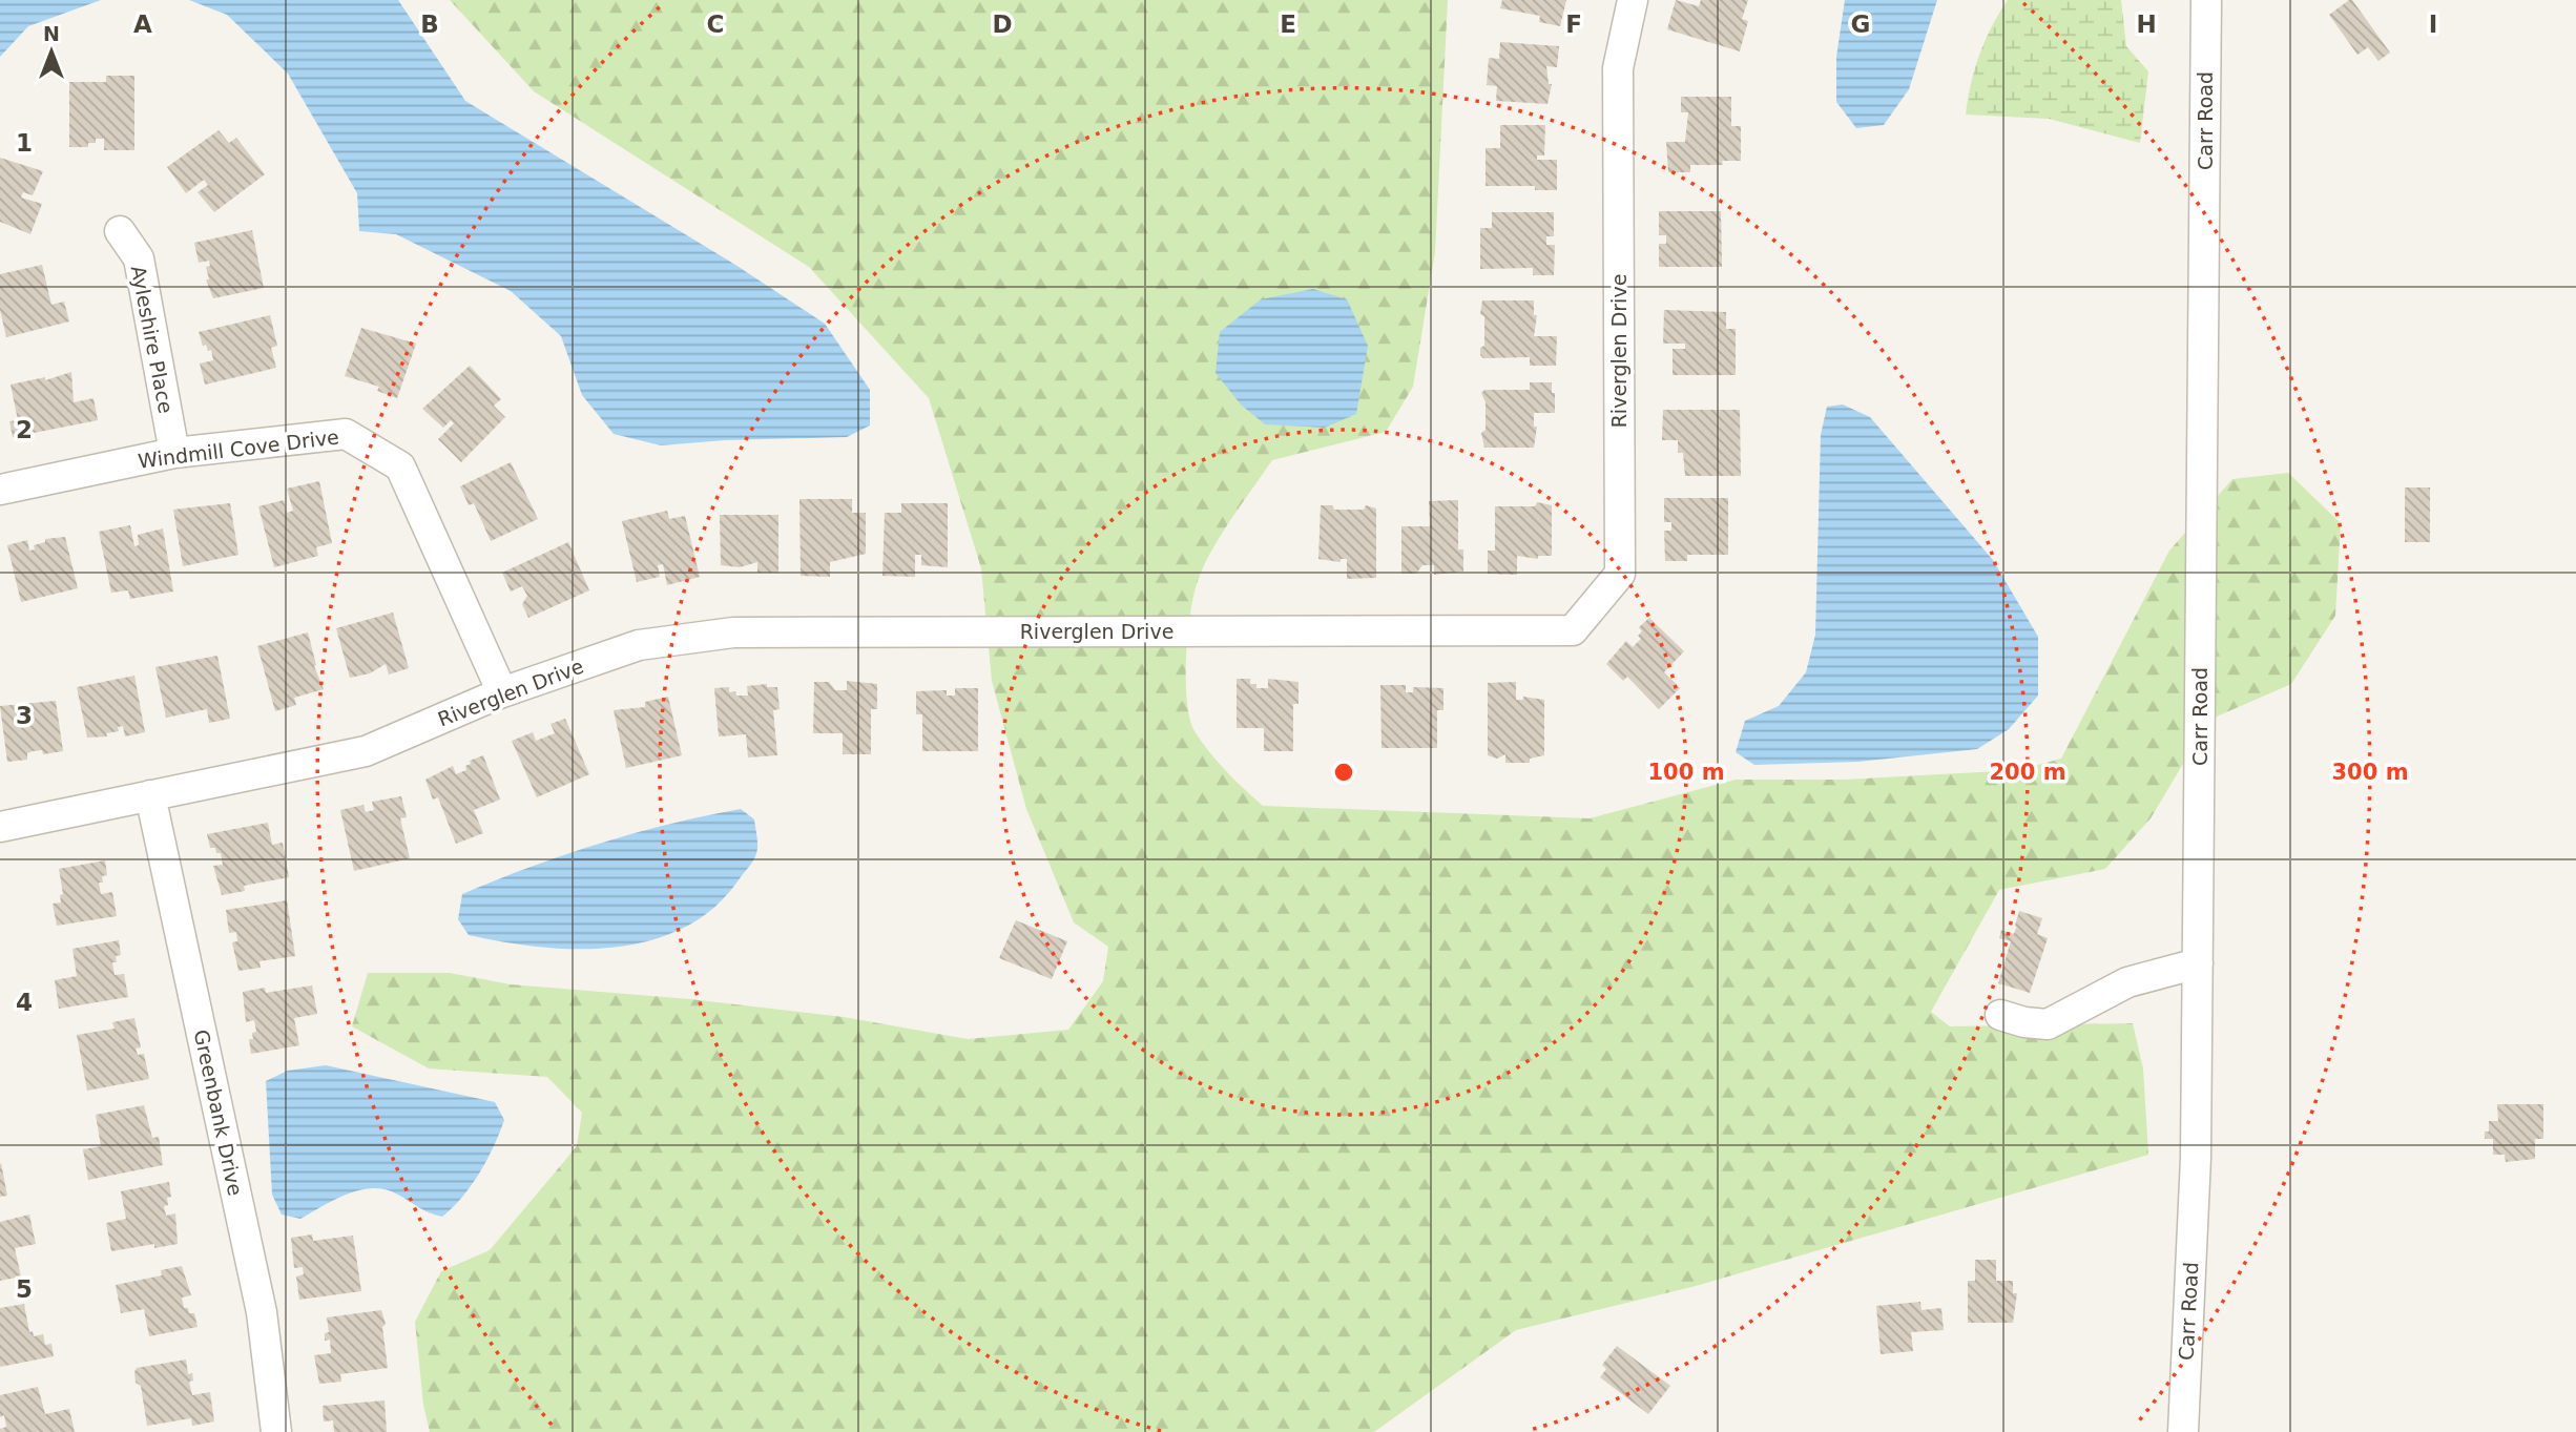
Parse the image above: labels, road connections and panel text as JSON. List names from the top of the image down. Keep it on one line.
{"streets":{"street":["Carr Road","Ayleshire Place","Riverglen Drive","Windmill Cove Drive","Greenbank Drive"]},"crossings":[["Ayleshire Place","Windmill Cove Drive"],["Riverglen Drive","Windmill Cove Drive"],["Riverglen Drive","Greenbank Drive"]],"north":"top","grid":{"columns":["A","B","C","D","E","F","G","H","I"],"rows":["1","2","3","4","5"]},"rings":["100 m","200 m","300 m"]}
